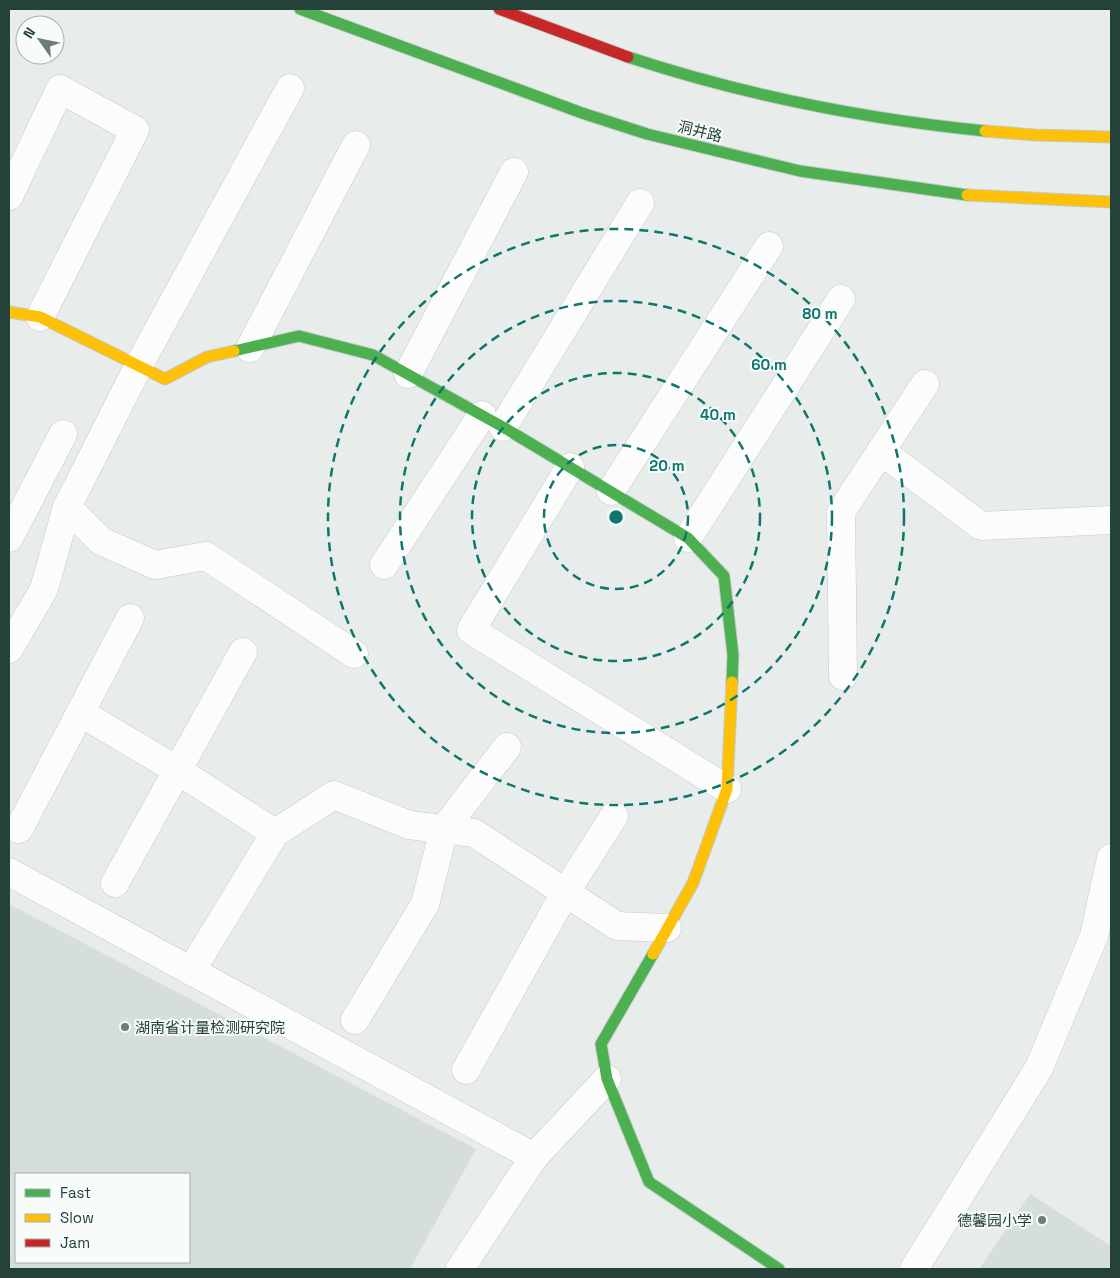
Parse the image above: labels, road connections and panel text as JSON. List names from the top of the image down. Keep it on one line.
{"streets":{"street":["洞井路"]},"places":["湖南省计量检测研究院","德馨园小学"],"legend":["Fast","Slow","Jam"],"north":"top left","rings":["80 m","60 m","40 m","20 m"]}
